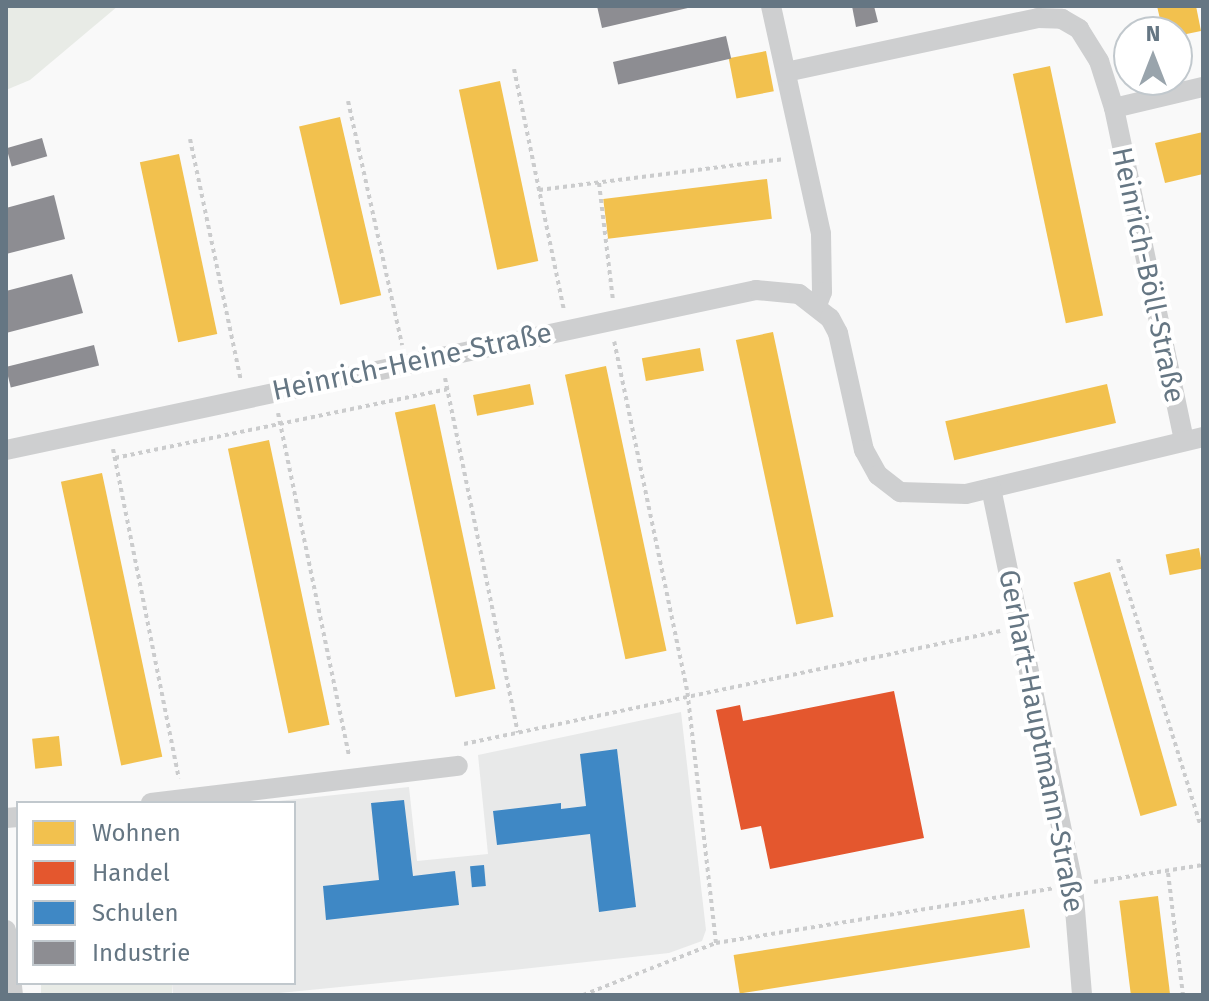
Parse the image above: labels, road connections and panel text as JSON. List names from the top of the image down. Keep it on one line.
{"streets":{"street":["Heinrich-Böll-Straße","Heinrich-Heine-Straße","Gerhart-Hauptmann-Straße"]},"legend":["Wohnen","Handel","Schulen","Industrie"],"north":"top"}
